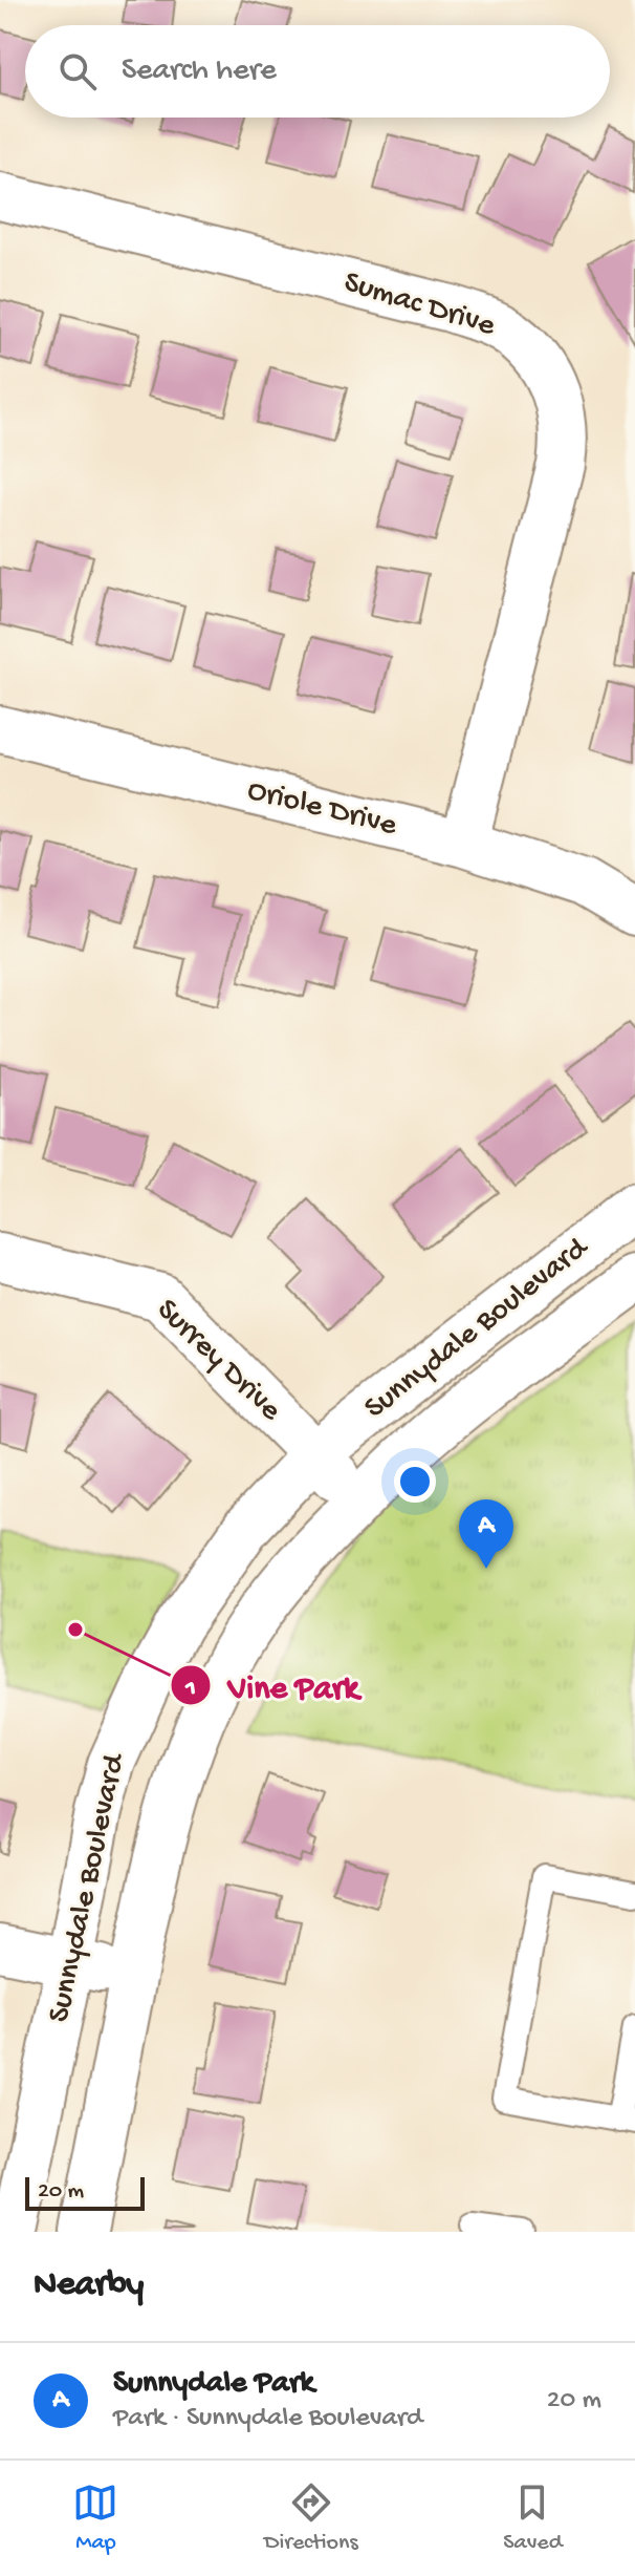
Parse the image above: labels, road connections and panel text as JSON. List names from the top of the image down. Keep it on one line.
{"streets":{"street":["Sumac Drive","Oriole Drive","Sunnydale Boulevard","Surrey Drive"]},"crossings":[["Sumac Drive","Oriole Drive"],["Sunnydale Boulevard","Surrey Drive"]],"places":["Vine Park"],"scale_bar":"20 m","page":{"search":"Search here","pins":"A","scale":"20 m","heading":"Nearby","list":[{"mark":"A","name":"Sunnydale Park","note":"Park · Sunnydale Boulevard","value":"20 m"}],"nav":["Map","Directions","Saved"]}}
